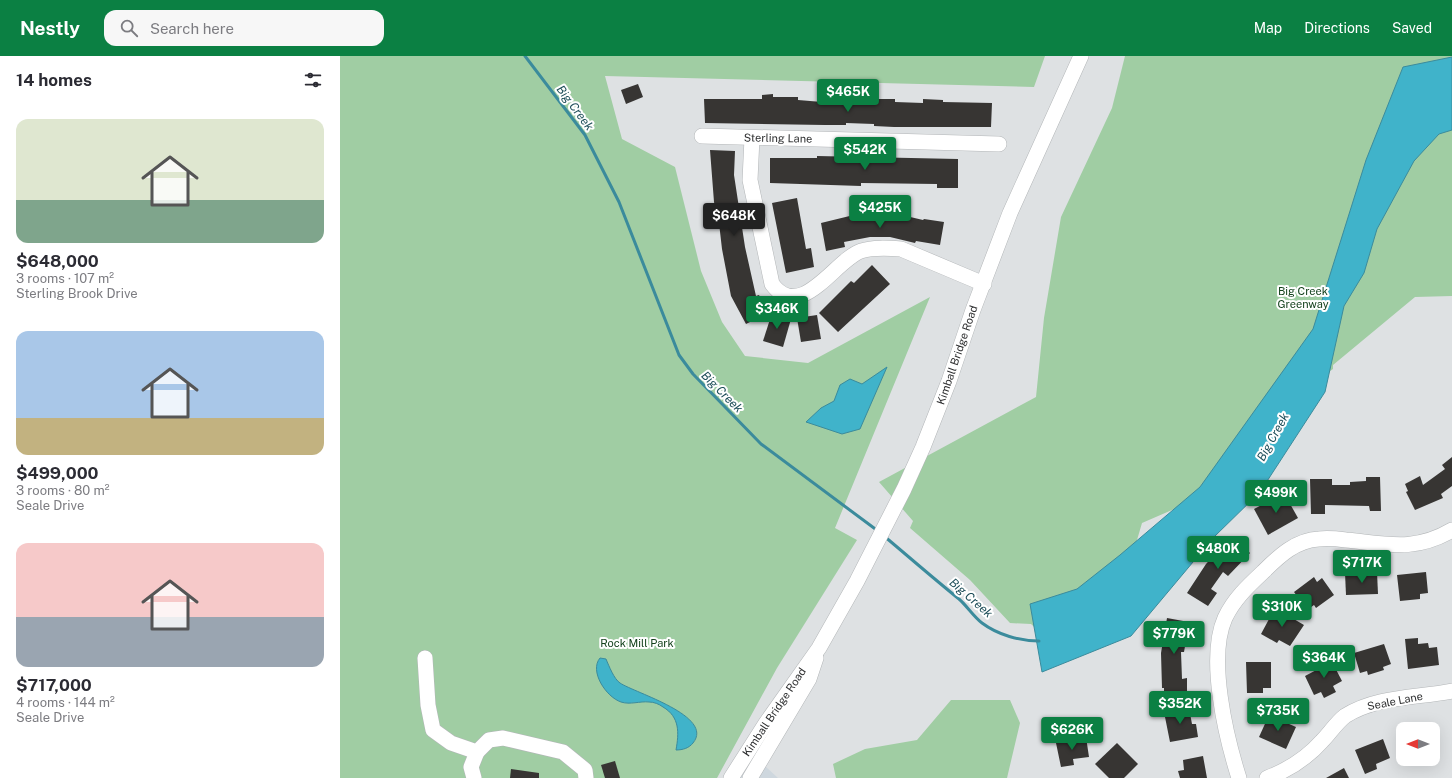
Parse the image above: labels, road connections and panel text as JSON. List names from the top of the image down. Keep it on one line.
{"streets":{"street":["Sterling Lane","Kimball Bridge Road","Seale Lane"]},"water":["Big Creek"],"parks":["Big Creek Greenway","Rock Mill Park"],"north":"left","page":{"header":"Nestly","search":"Search here","nav":["Map","Directions","Saved"],"heading":"14 homes","price":["$465K","$542K","$425K","$648K","$346K","$499K","$480K","$717K","$310K","$779K","$364K","$352K","$735K","$626K"],"list":[{"name":"$648,000","note":"3 rooms · 107 m² · Sterling Brook Drive"},{"name":"$499,000","note":"3 rooms · 80 m² · Seale Drive"},{"name":"$717,000","note":"4 rooms · 144 m² · Seale Drive"}]}}
